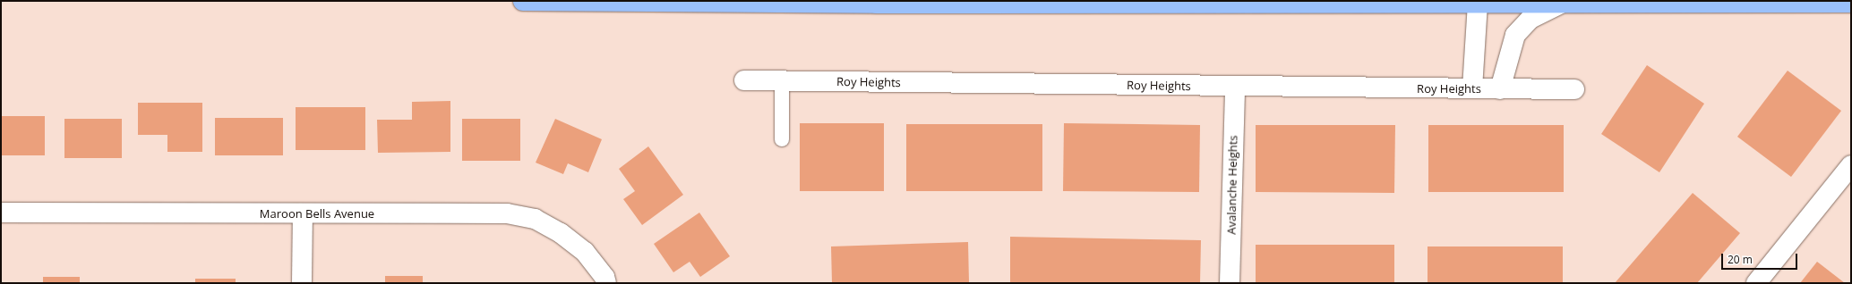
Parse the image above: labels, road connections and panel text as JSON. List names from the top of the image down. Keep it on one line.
{"streets":{"street":["Roy Heights","Avalanche Heights","Maroon Bells Avenue"]},"crossings":[["Roy Heights","Avalanche Heights"]],"scale_bar":"20 m"}
